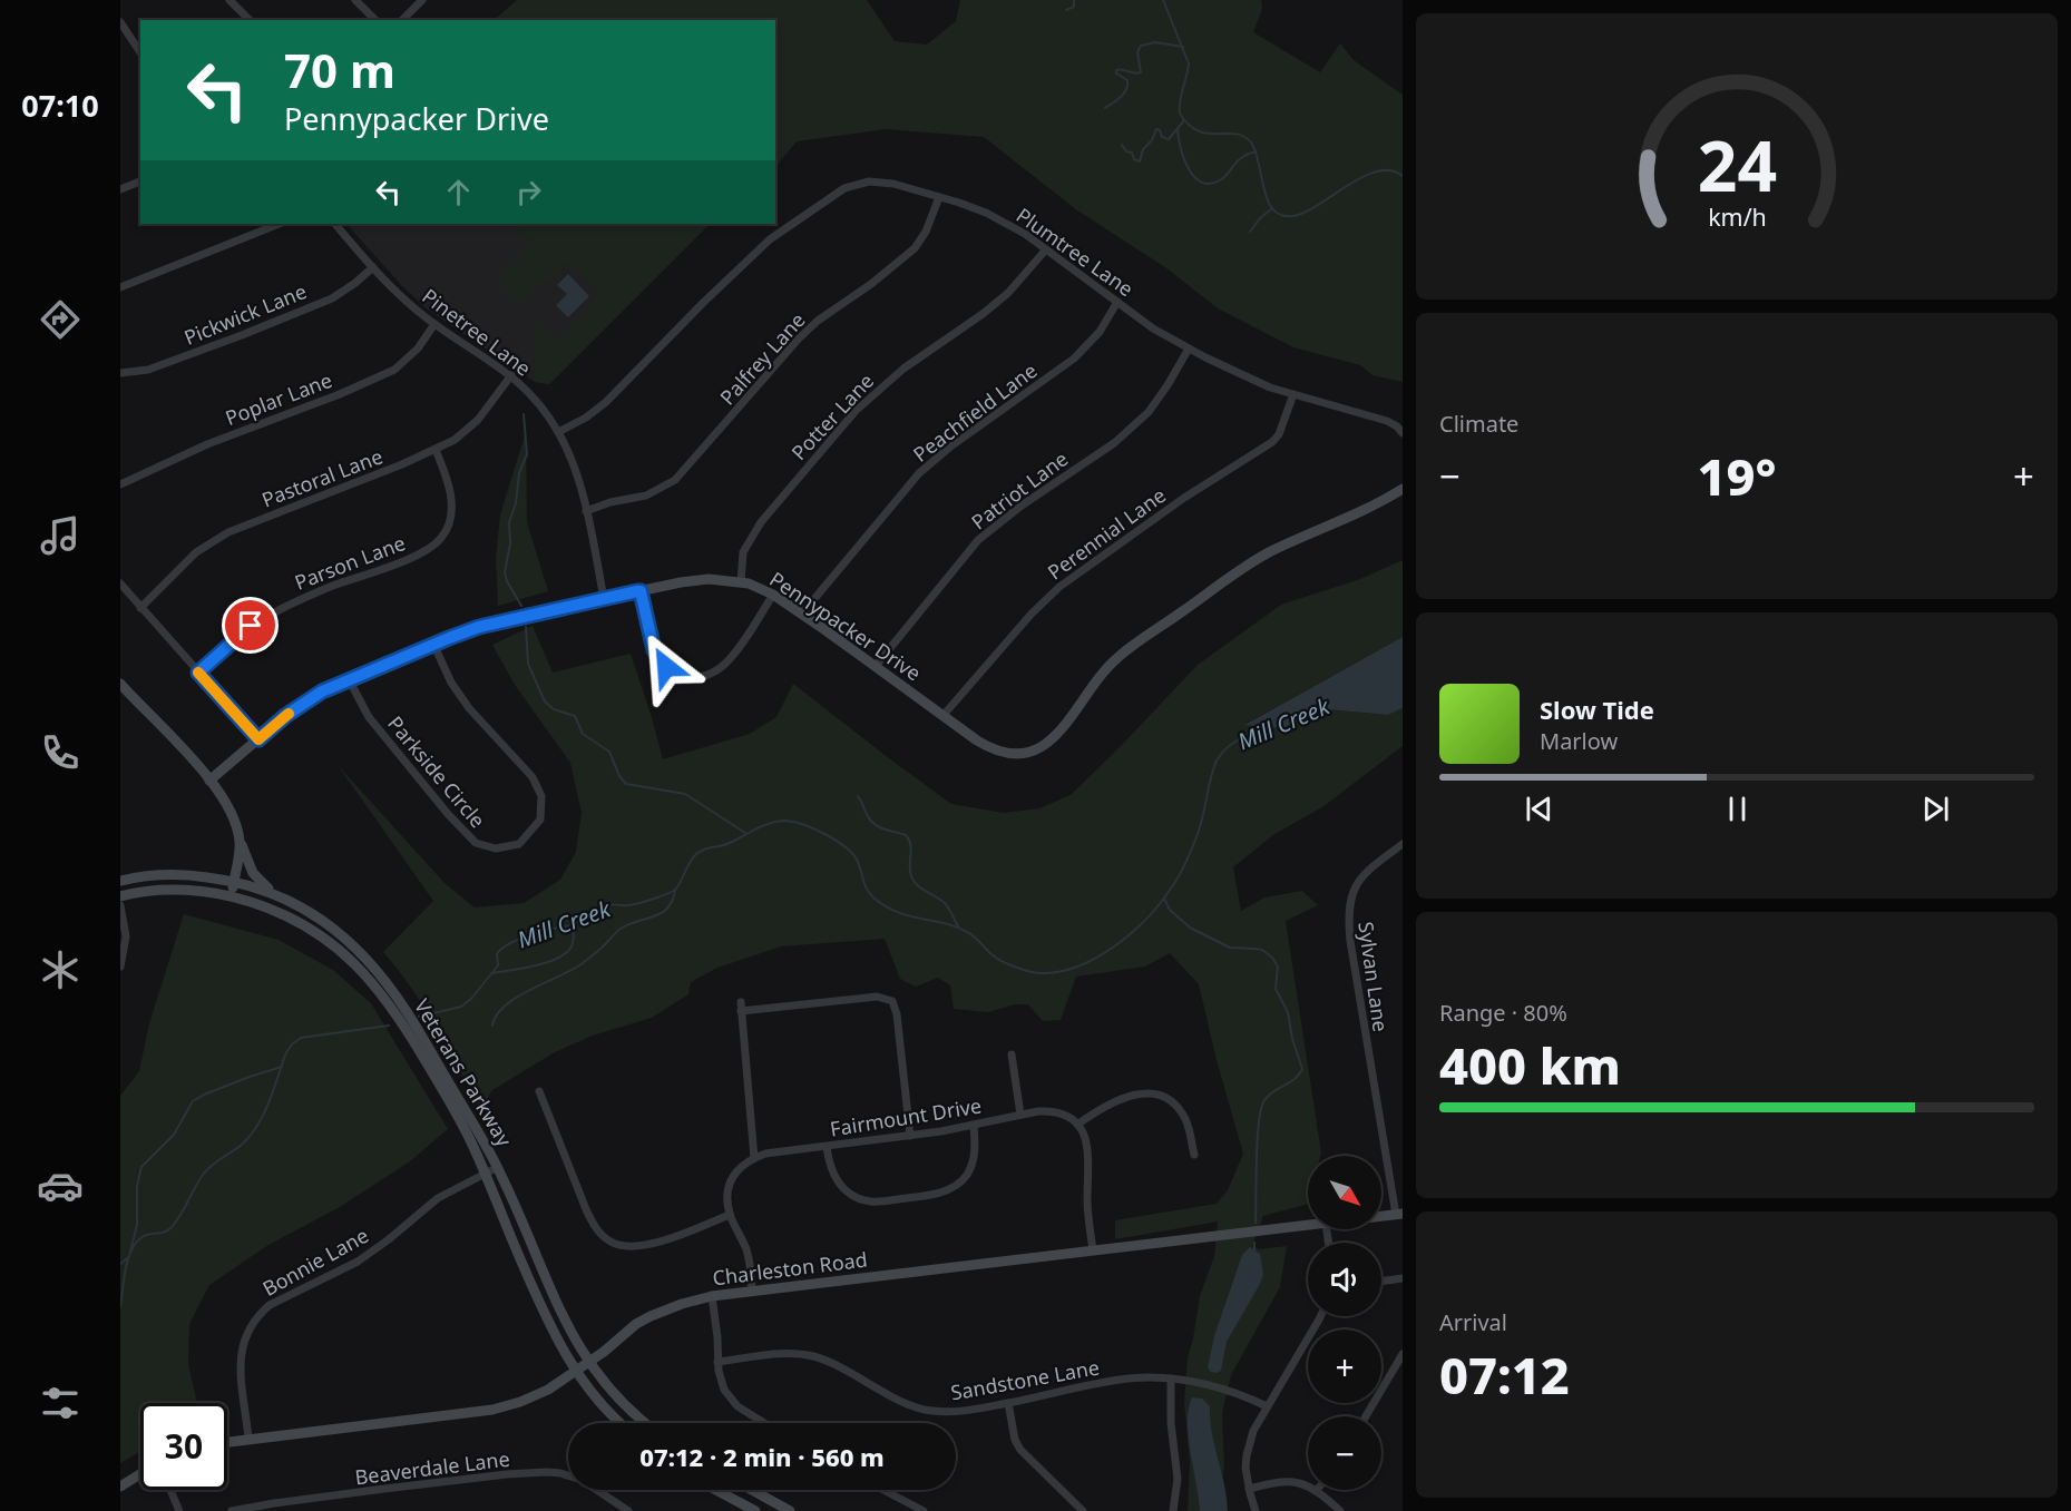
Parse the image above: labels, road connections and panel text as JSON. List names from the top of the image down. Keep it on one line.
{"streets":{"street":["Plumtree Lane","Pickwick Lane","Pinetree Lane","Palfrey Lane","Poplar Lane","Peachfield Lane","Potter Lane","Pastoral Lane","Patriot Lane","Perennial Lane","Parson Lane","Pennypacker Drive","Parkside Circle","Sylvan Lane","Veterans Parkway","Fairmount Drive","Bonnie Lane","Charleston Road","Sandstone Lane","Beaverdale Lane"]},"crossings":[["Plumtree Lane","Pinetree Lane"],["Plumtree Lane","Palfrey Lane"],["Plumtree Lane","Peachfield Lane"],["Plumtree Lane","Potter Lane"],["Plumtree Lane","Patriot Lane"],["Plumtree Lane","Perennial Lane"],["Pickwick Lane","Pinetree Lane"],["Pinetree Lane","Palfrey Lane"],["Pinetree Lane","Poplar Lane"],["Pinetree Lane","Pastoral Lane"],["Pinetree Lane","Pennypacker Drive"],["Peachfield Lane","Pennypacker Drive"],["Potter Lane","Pennypacker Drive"],["Pastoral Lane","Parson Lane"],["Patriot Lane","Pennypacker Drive"],["Perennial Lane","Pennypacker Drive"],["Pennypacker Drive","Parkside Circle"],["Sylvan Lane","Charleston Road"],["Veterans Parkway","Bonnie Lane"],["Veterans Parkway","Charleston Road"],["Bonnie Lane","Charleston Road"]],"water":["Mill Creek"],"north":"bottom right","page":{"tabs":"07:10","turn":["70 m","Pennypacker Drive"],"tile":["Climate",["Range · 80%","400 km"],["Arrival","07:12"]],"heat":["−","19°","+"],"song":["Slow Tide","Marlow"],"map_buttons":["+","−"],"limit":"30","trip":"07:12 · 2 min · 560 m","gauge":["24","km/h"]}}
